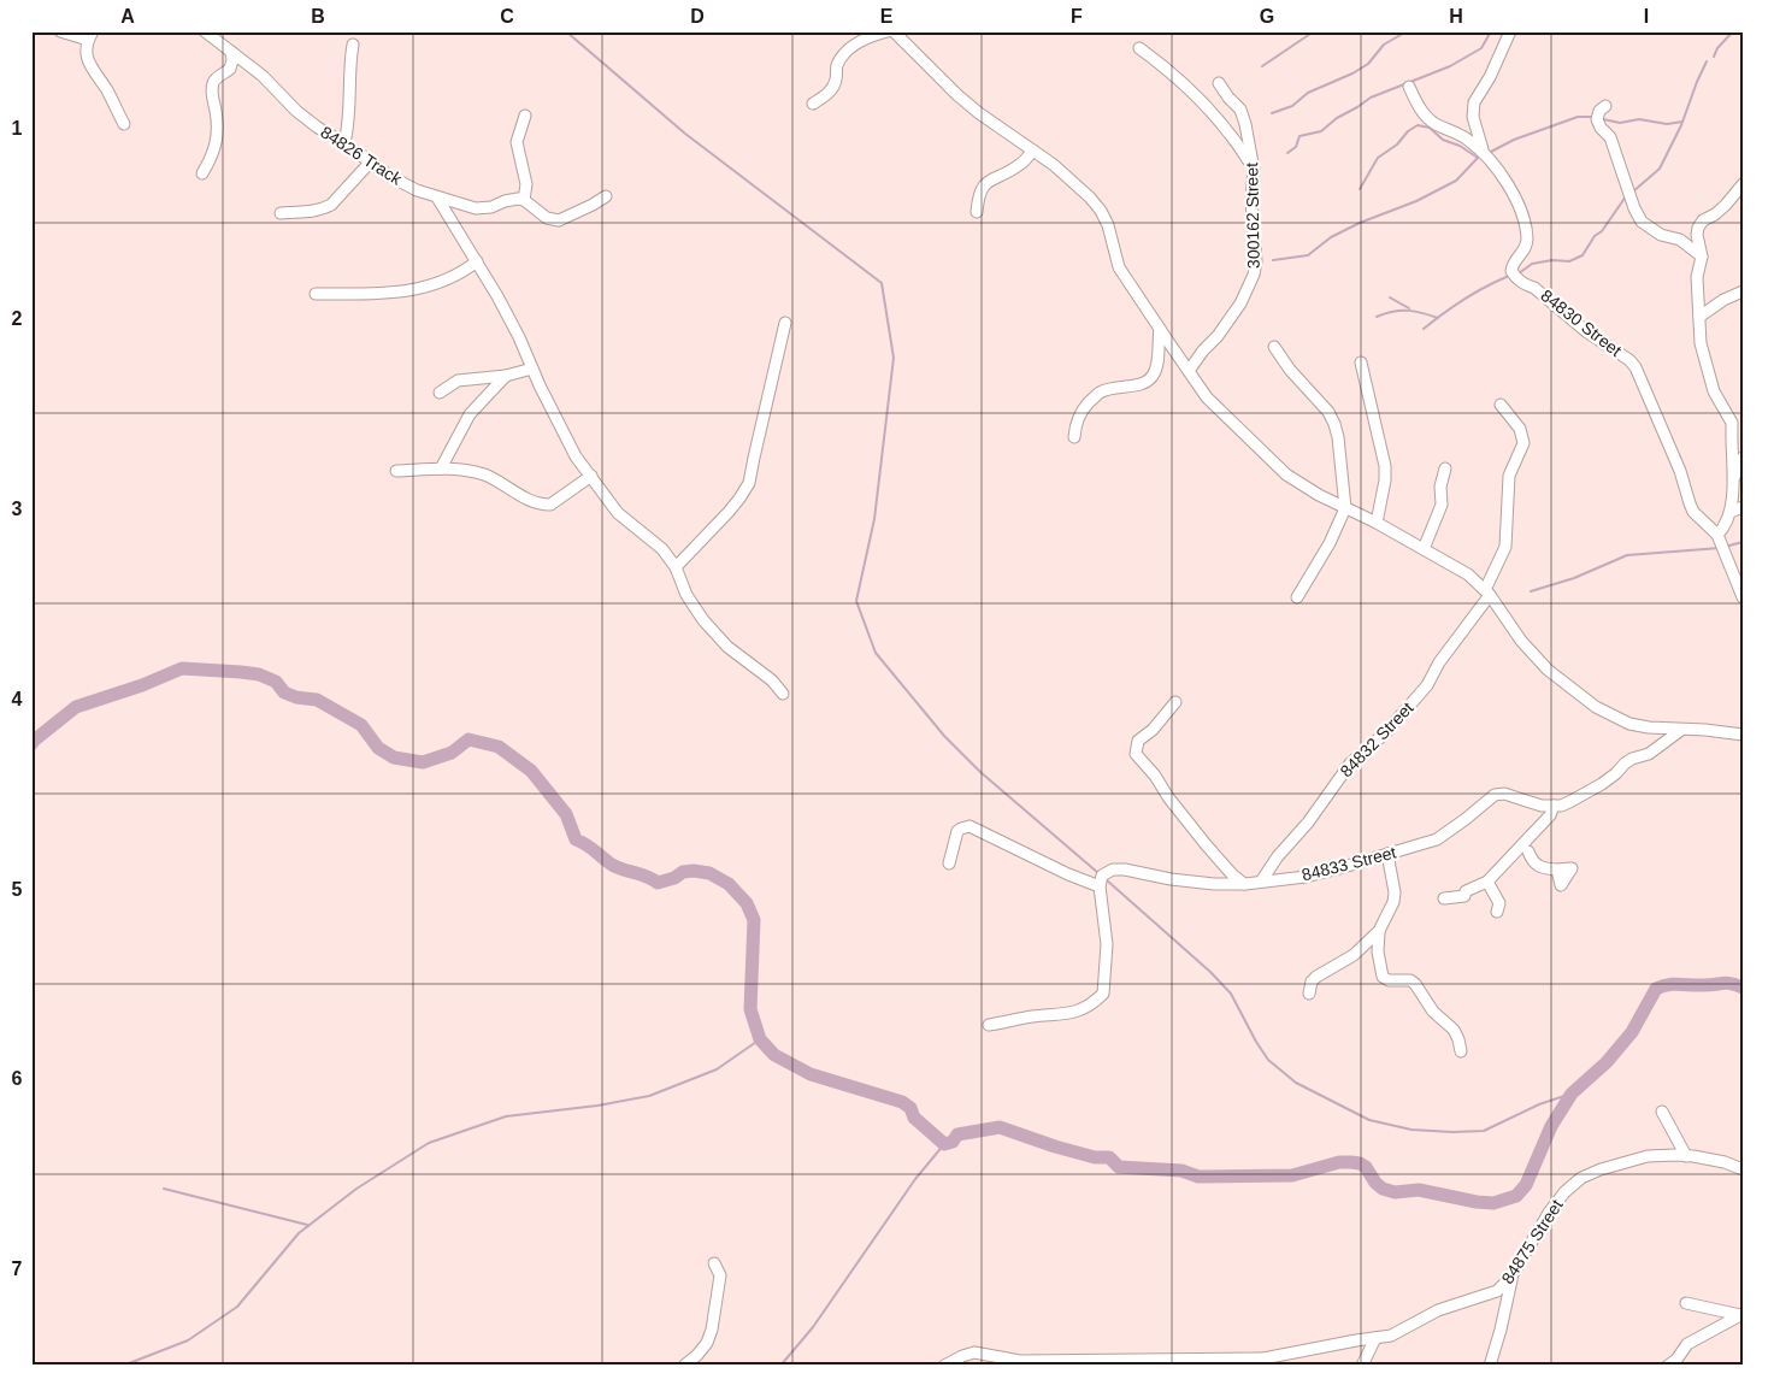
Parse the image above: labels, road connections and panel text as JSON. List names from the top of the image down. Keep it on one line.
{"streets":{"street":["84826 Track","300162 Street","84830 Street","84832 Street","84833 Street","84875 Street"]},"crossings":[["84832 Street","84833 Street"]],"grid":{"columns":["A","B","C","D","E","F","G","H","I"],"rows":["1","2","3","4","5","6","7"]}}
